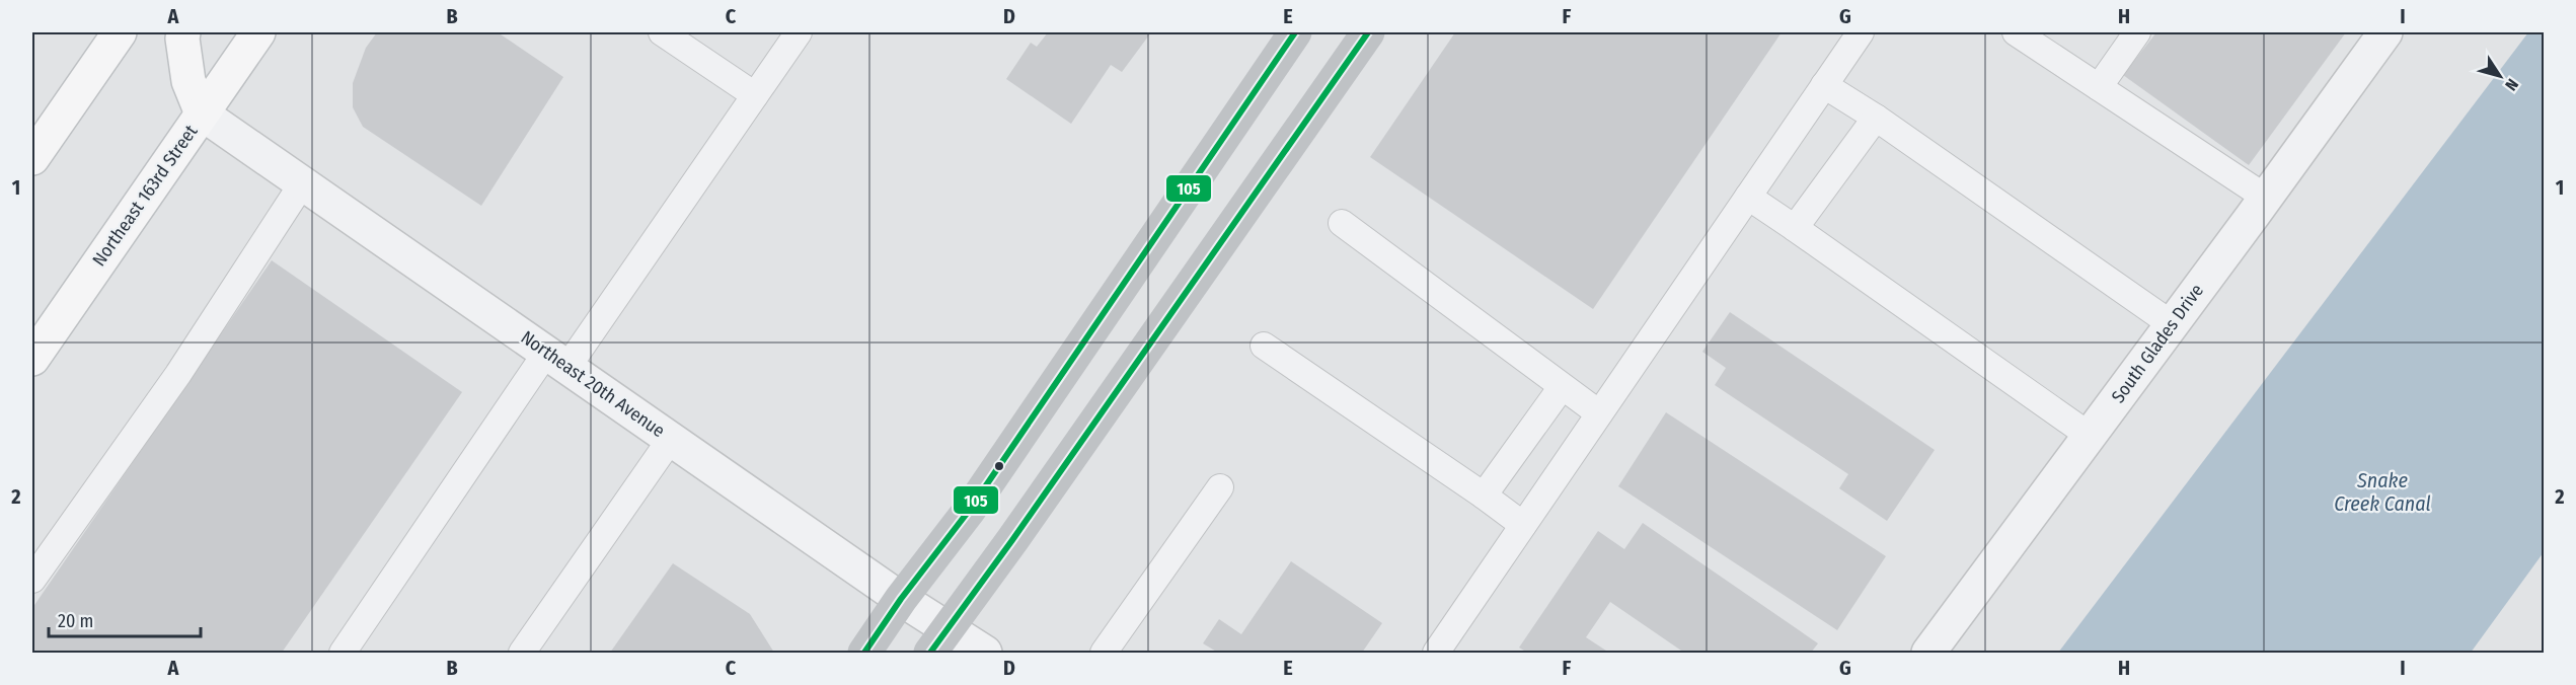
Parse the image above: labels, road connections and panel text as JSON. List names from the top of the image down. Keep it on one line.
{"streets":{"main road":["Northeast 163rd Street"],"street":["South Glades Drive","Northeast 20th Avenue"]},"crossings":[["Northeast 163rd Street","Northeast 20th Avenue"]],"water":["Snake Creek Canal"],"lines":["transit line 105"],"scale_bar":"20 m","north":"bottom right","grid":{"columns":["A","B","C","D","E","F","G","H","I"],"rows":["1","2"]}}
